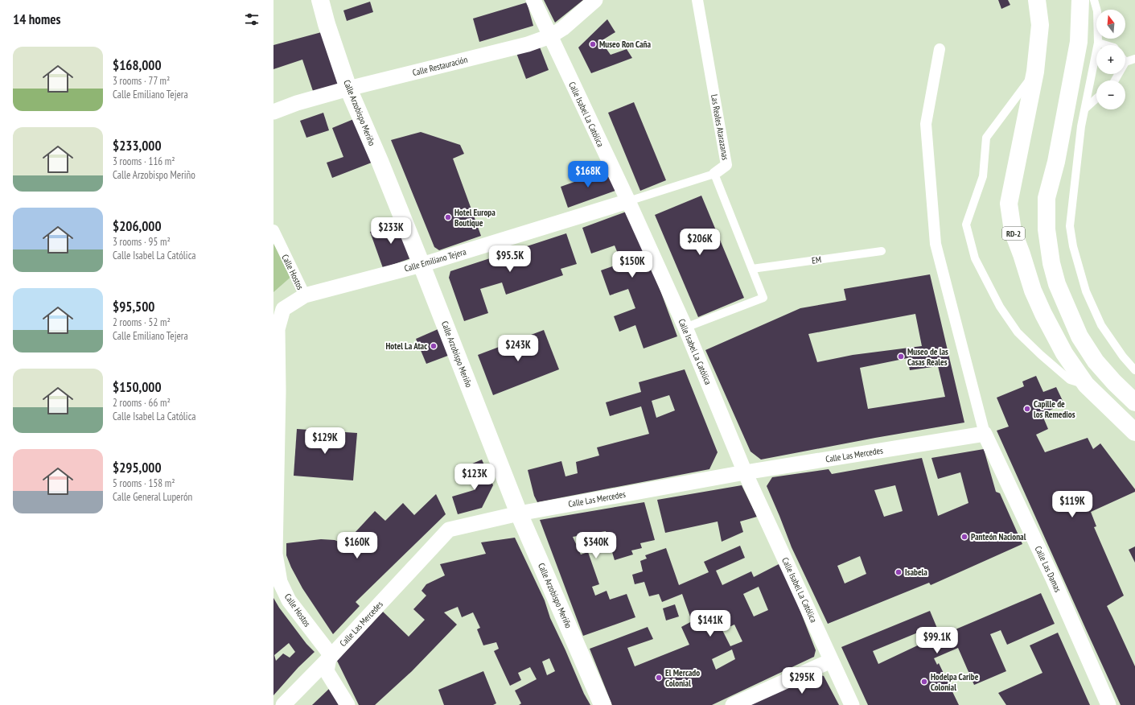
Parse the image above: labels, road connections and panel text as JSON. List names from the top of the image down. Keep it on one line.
{"streets":{"main road":["Calle Arzobispo Meriño","RD-2"],"street":["Calle Restauración","Calle Isabel La Católica","Las Reales Atarazanas","Calle Emiliano Tejera","Calle Hostos","Calle Las Mercedes","Calle Las Damas"],"lane":["EM"]},"crossings":[["Calle Restauración","Calle Arzobispo Meriño"],["Calle Restauración","Calle Isabel La Católica"],["Calle Arzobispo Meriño","Calle Emiliano Tejera"],["Calle Arzobispo Meriño","Calle Las Mercedes"],["Calle Isabel La Católica","Calle Emiliano Tejera"],["Calle Isabel La Católica","Calle Las Mercedes"],["Calle Emiliano Tejera","Calle Hostos"],["Calle Hostos","Calle Las Mercedes"],["Calle Las Mercedes","Calle Las Damas"]],"places":["Museo Ron Caña","Hotel Europa Boutique","Hotel La Atac","Museo de las Casas Reales","Capille de los Remedios","Panteón Nacional","Isabela","El Mercado Colonial","Hodelpa Caribe Colonial"],"north":"top","page":{"heading":"14 homes","map_buttons":["+","−"],"list":[{"name":"$168,000","note":"3 rooms · 77 m² · Calle Emiliano Tejera"},{"name":"$233,000","note":"3 rooms · 116 m² · Calle Arzobispo Meriño"},{"name":"$206,000","note":"3 rooms · 95 m² · Calle Isabel La Católica"},{"name":"$95,500","note":"2 rooms · 52 m² · Calle Emiliano Tejera"},{"name":"$150,000","note":"2 rooms · 66 m² · Calle Isabel La Católica"},{"name":"$295,000","note":"5 rooms · 158 m² · Calle General Luperón"}],"price":["$168K","$233K","$206K","$95.5K","$150K","$243K","$129K","$123K","$119K","$160K","$340K","$141K","$99.1K","$295K"]}}
